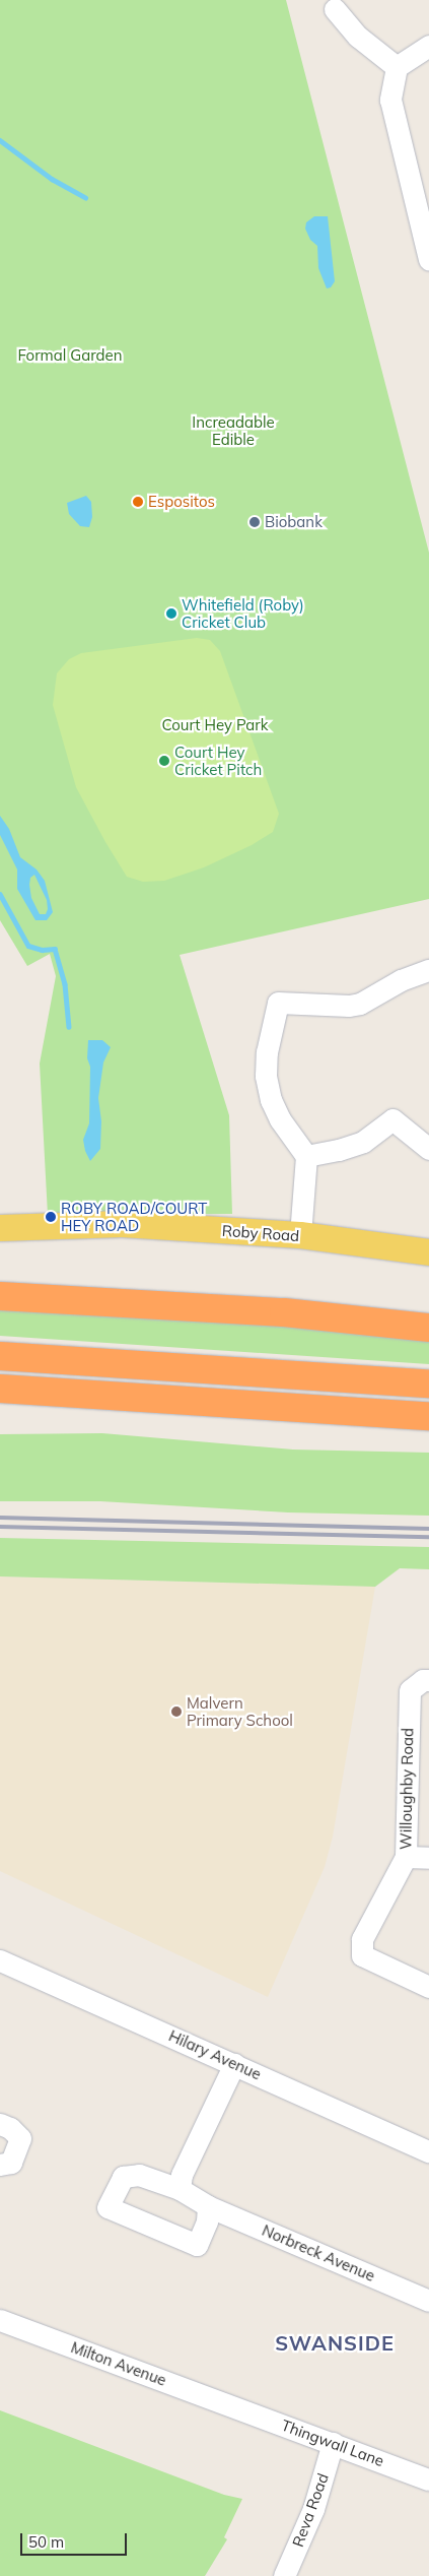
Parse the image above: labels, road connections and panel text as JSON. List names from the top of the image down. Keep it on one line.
{"streets":{"main road":["Roby Road"],"street":["Willoughby Road","Hilary Avenue","Norbreck Avenue","Milton Avenue","Thingwall Lane","Reva Road"]},"crossings":[["Milton Avenue","Thingwall Lane"],["Thingwall Lane","Reva Road"]],"districts":["SWANSIDE"],"parks":["Formal Garden","Increadable Edible","Court Hey Park"],"places":["Espositos","Biobank","Whitefield (Roby) Cricket Club","Court Hey Cricket Pitch","ROBY ROAD/COURT HEY ROAD","Malvern Primary School"],"scale_bar":"50 m"}
